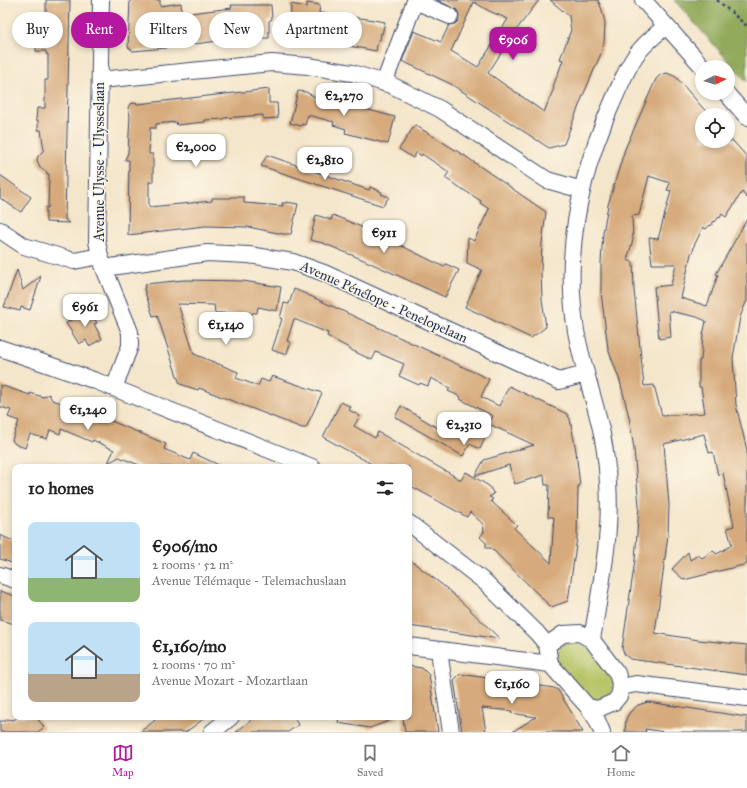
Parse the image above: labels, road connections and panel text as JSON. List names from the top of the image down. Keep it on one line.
{"streets":{"street":["Avenue Ulysse - Ulysseslaan","Avenue Pénélope - Penelopelaan"]},"crossings":[["Avenue Ulysse - Ulysseslaan","Avenue Pénélope - Penelopelaan"]],"north":"right","page":{"chip":["Buy","Rent","Filters","New","Apartment"],"price":["€906","€2,270","€2,000","€2,810","€911","€961","€1,140","€1,240","€2,310","€1,160"],"heading":"10 homes","list":[{"name":"€906/mo","note":"2 rooms · 52 m² · Avenue Télémaque - Telemachuslaan"},{"name":"€1,160/mo","note":"2 rooms · 70 m² · Avenue Mozart - Mozartlaan"}],"tabs":["Map","Saved","Home"]}}
